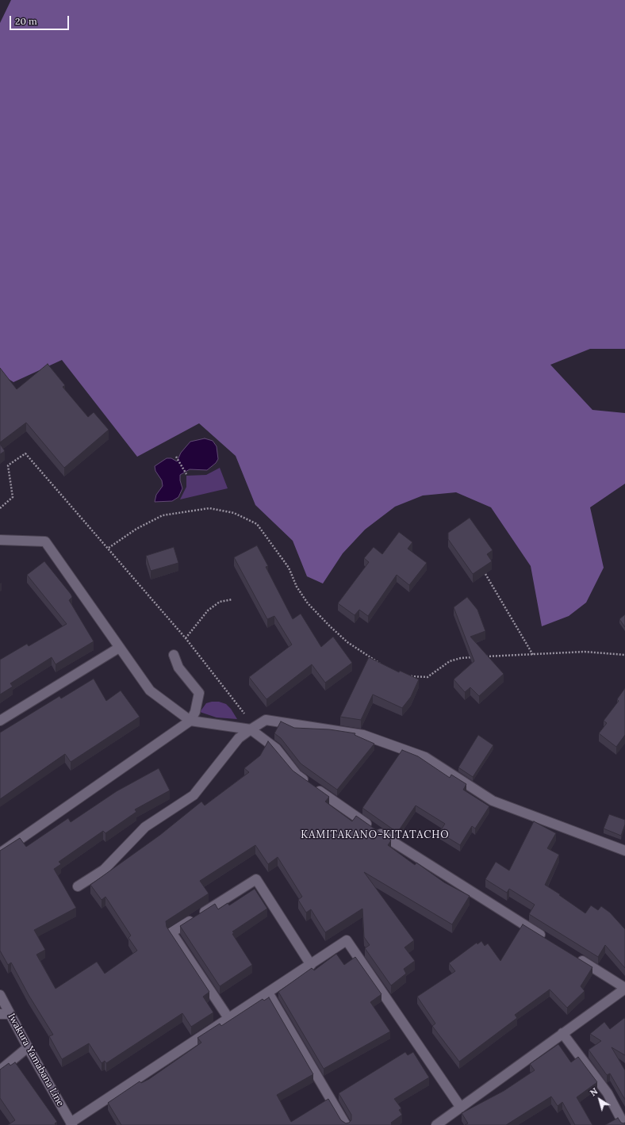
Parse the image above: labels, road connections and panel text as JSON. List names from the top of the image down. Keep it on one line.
{"streets":{"street":["Iwakura Yamabana Line"]},"districts":["KAMITAKANO-KITATACHO"],"scale_bar":"20 m","north":"top left"}
